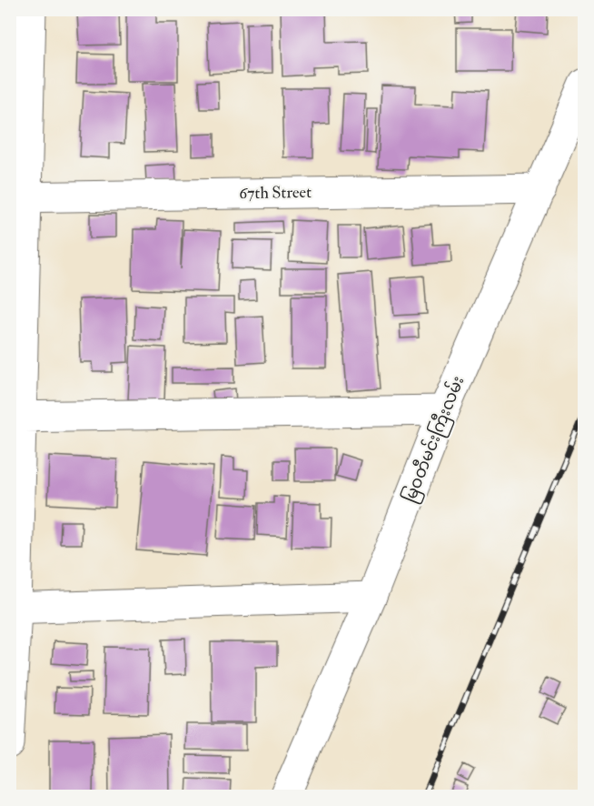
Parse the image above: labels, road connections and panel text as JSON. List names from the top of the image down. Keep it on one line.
{"streets":{"street":["67th Street","မြဝတီမင်းကြီးလမ်း"]},"crossings":[["67th Street","မြဝတီမင်းကြီးလမ်း"]]}
